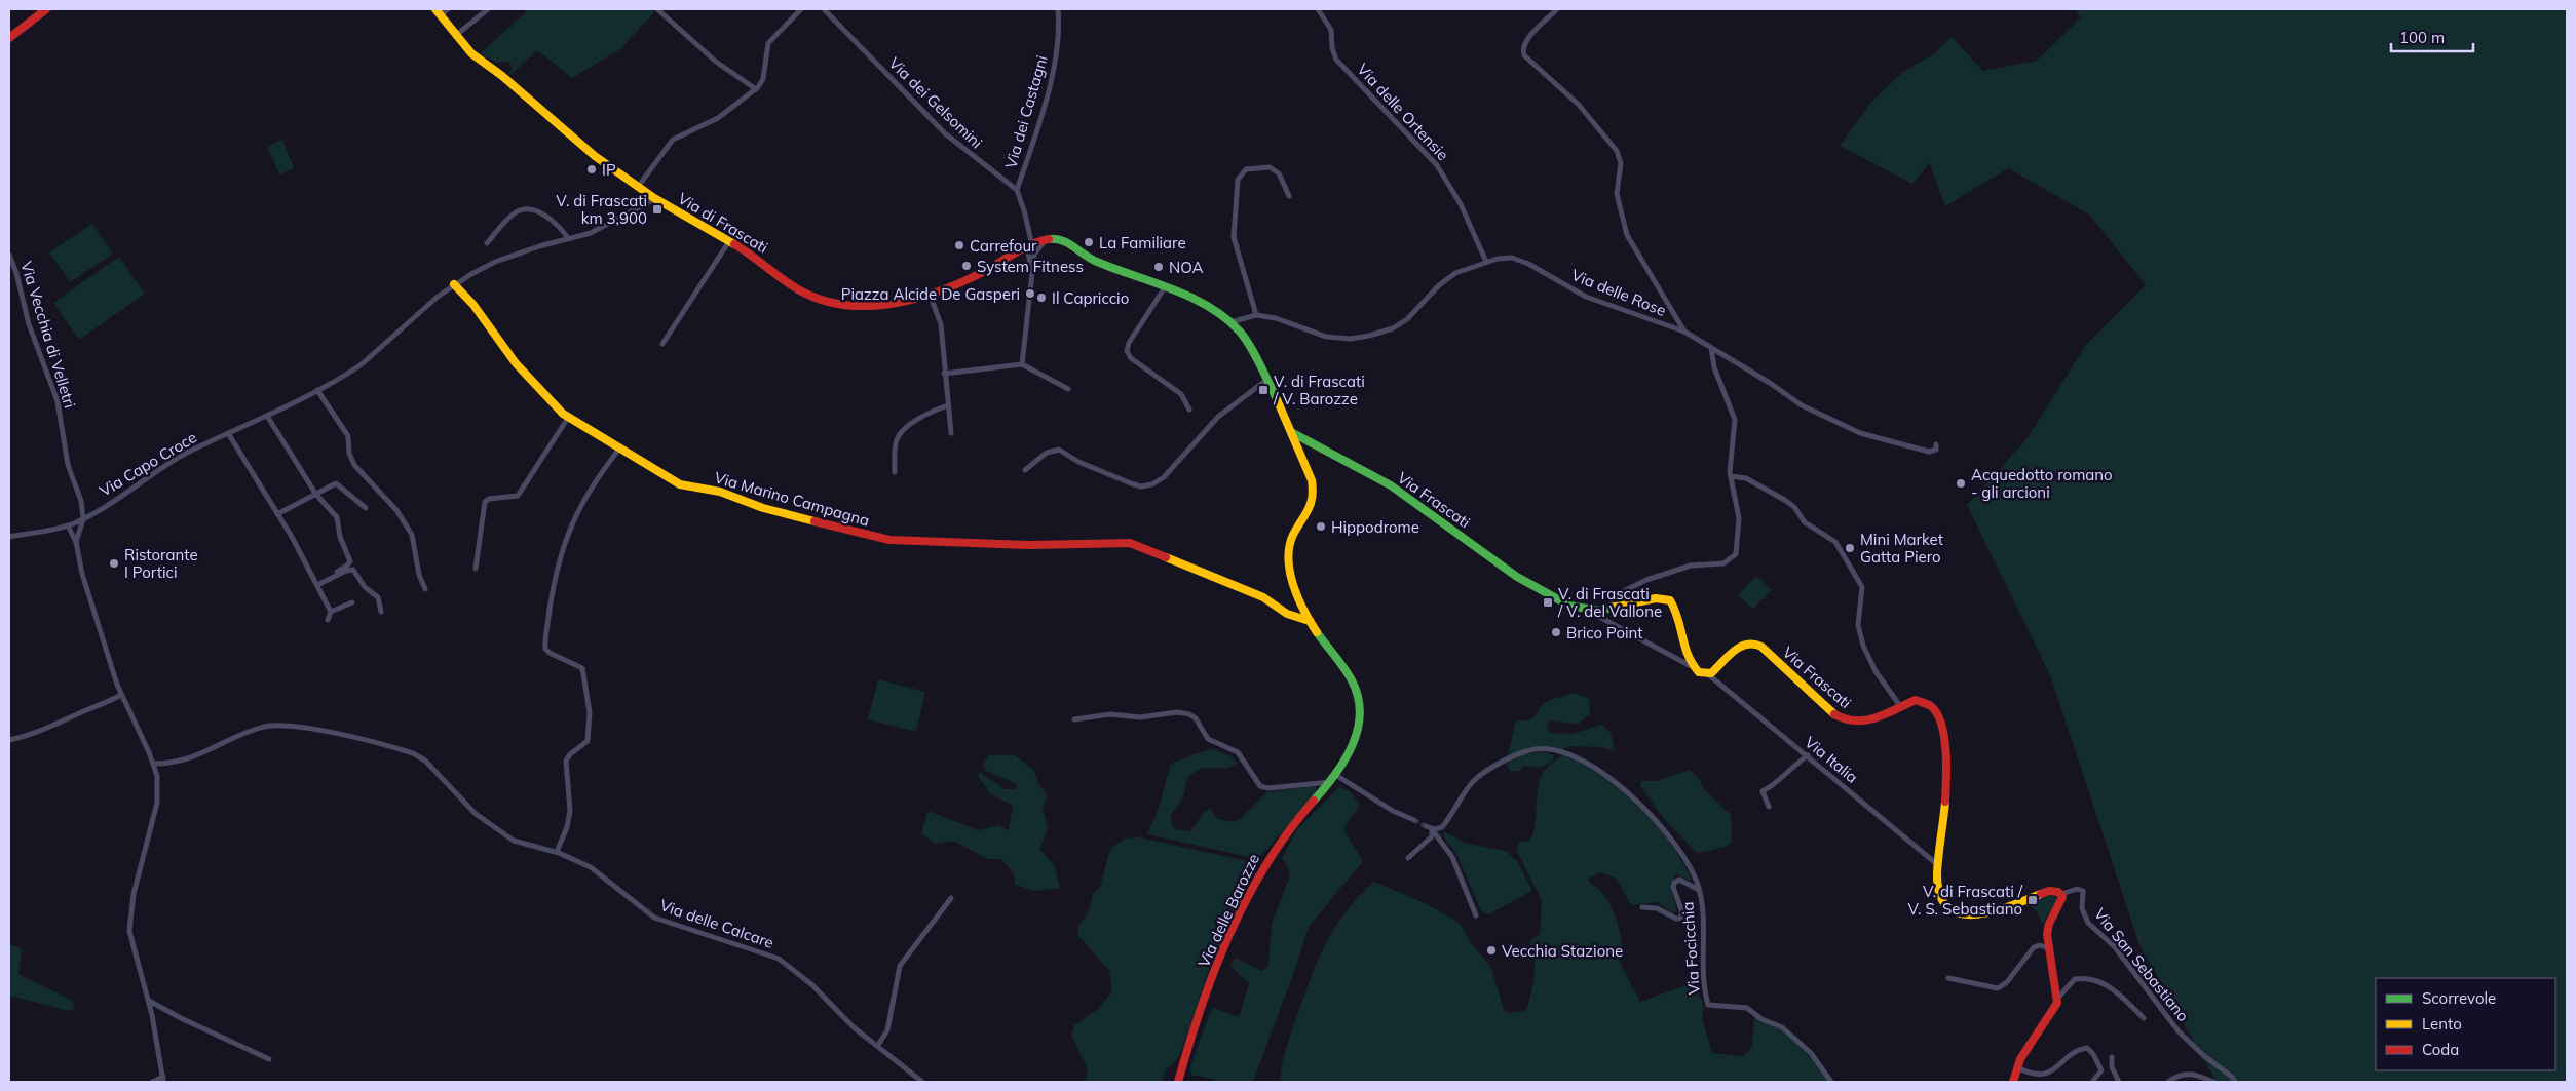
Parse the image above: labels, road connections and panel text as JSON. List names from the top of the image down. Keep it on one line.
{"streets":{"main road":["Via di Frascati","Via Marino Campagna","Via Frascati","Via delle Barozze"],"street":["Via dei Gelsomini","Via dei Castagni","Via delle Ortensie","Via delle Rose","Via Vecchia di Velletri","Via Capo Croce","Via Italia","Via delle Calcare","Via Focicchia","Via San Sebastiano"]},"crossings":[["Via dei Gelsomini","Via dei Castagni"],["Via delle Ortensie","Via delle Rose"],["Via di Frascati","Via delle Rose"],["Via di Frascati","Via Capo Croce"],["Via di Frascati","Via Frascati"],["Via di Frascati","Via delle Barozze"],["Via Vecchia di Velletri","Via Capo Croce"],["Via Vecchia di Velletri","Via delle Calcare"],["Via Capo Croce","Via Marino Campagna"],["Via Marino Campagna","Via delle Barozze"],["Via Frascati","Via Italia"],["Via Frascati","Via delle Barozze"],["Via Frascati","Via San Sebastiano"]],"places":{"other":["IP","La Familiare","Carrefour","System Fitness","NOA","Piazza Alcide De Gasperi","Il Capriccio","Acquedotto romano - gli arcioni","Hippodrome","Mini Market Gatta Piero","Ristorante I Portici","Brico Point","Vecchia Stazione"],"transit":["V. di Frascati km 3,900","V. di Frascati / V. Barozze","V. di Frascati / V. del Vallone","V. di Frascati / V. S. Sebastiano"]},"legend":["Scorrevole","Lento","Coda"],"scale_bar":"100 m"}
